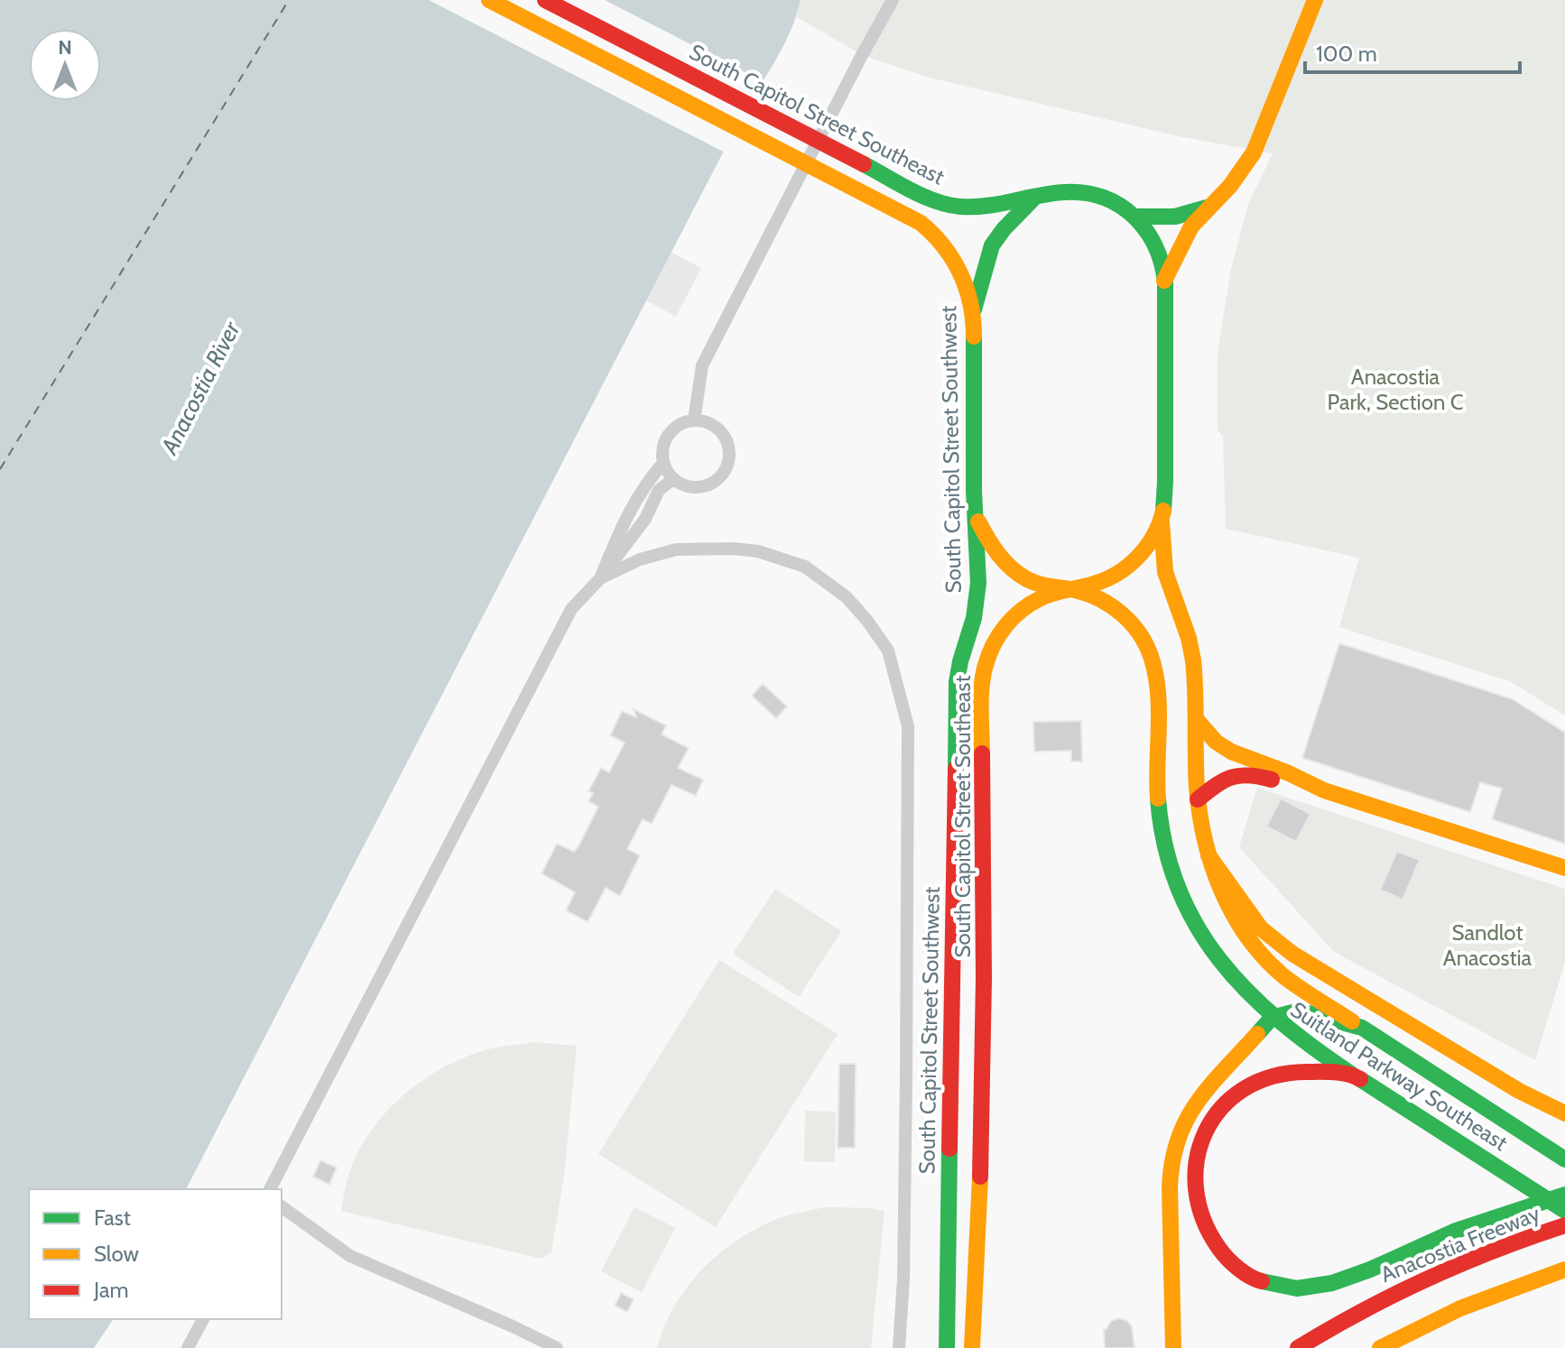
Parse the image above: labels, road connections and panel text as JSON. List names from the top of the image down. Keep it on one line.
{"streets":{"main road":["South Capitol Street Southeast","South Capitol Street Southwest","Suitland Parkway Southeast","Anacostia Freeway"]},"crossings":[["South Capitol Street Southeast","Suitland Parkway Southeast"],["South Capitol Street Southwest","Suitland Parkway Southeast"]],"water":["Anacostia River"],"parks":["Anacostia Park, Section C","Sandlot Anacostia"],"legend":["Fast","Slow","Jam"],"scale_bar":"100 m","north":"top"}
